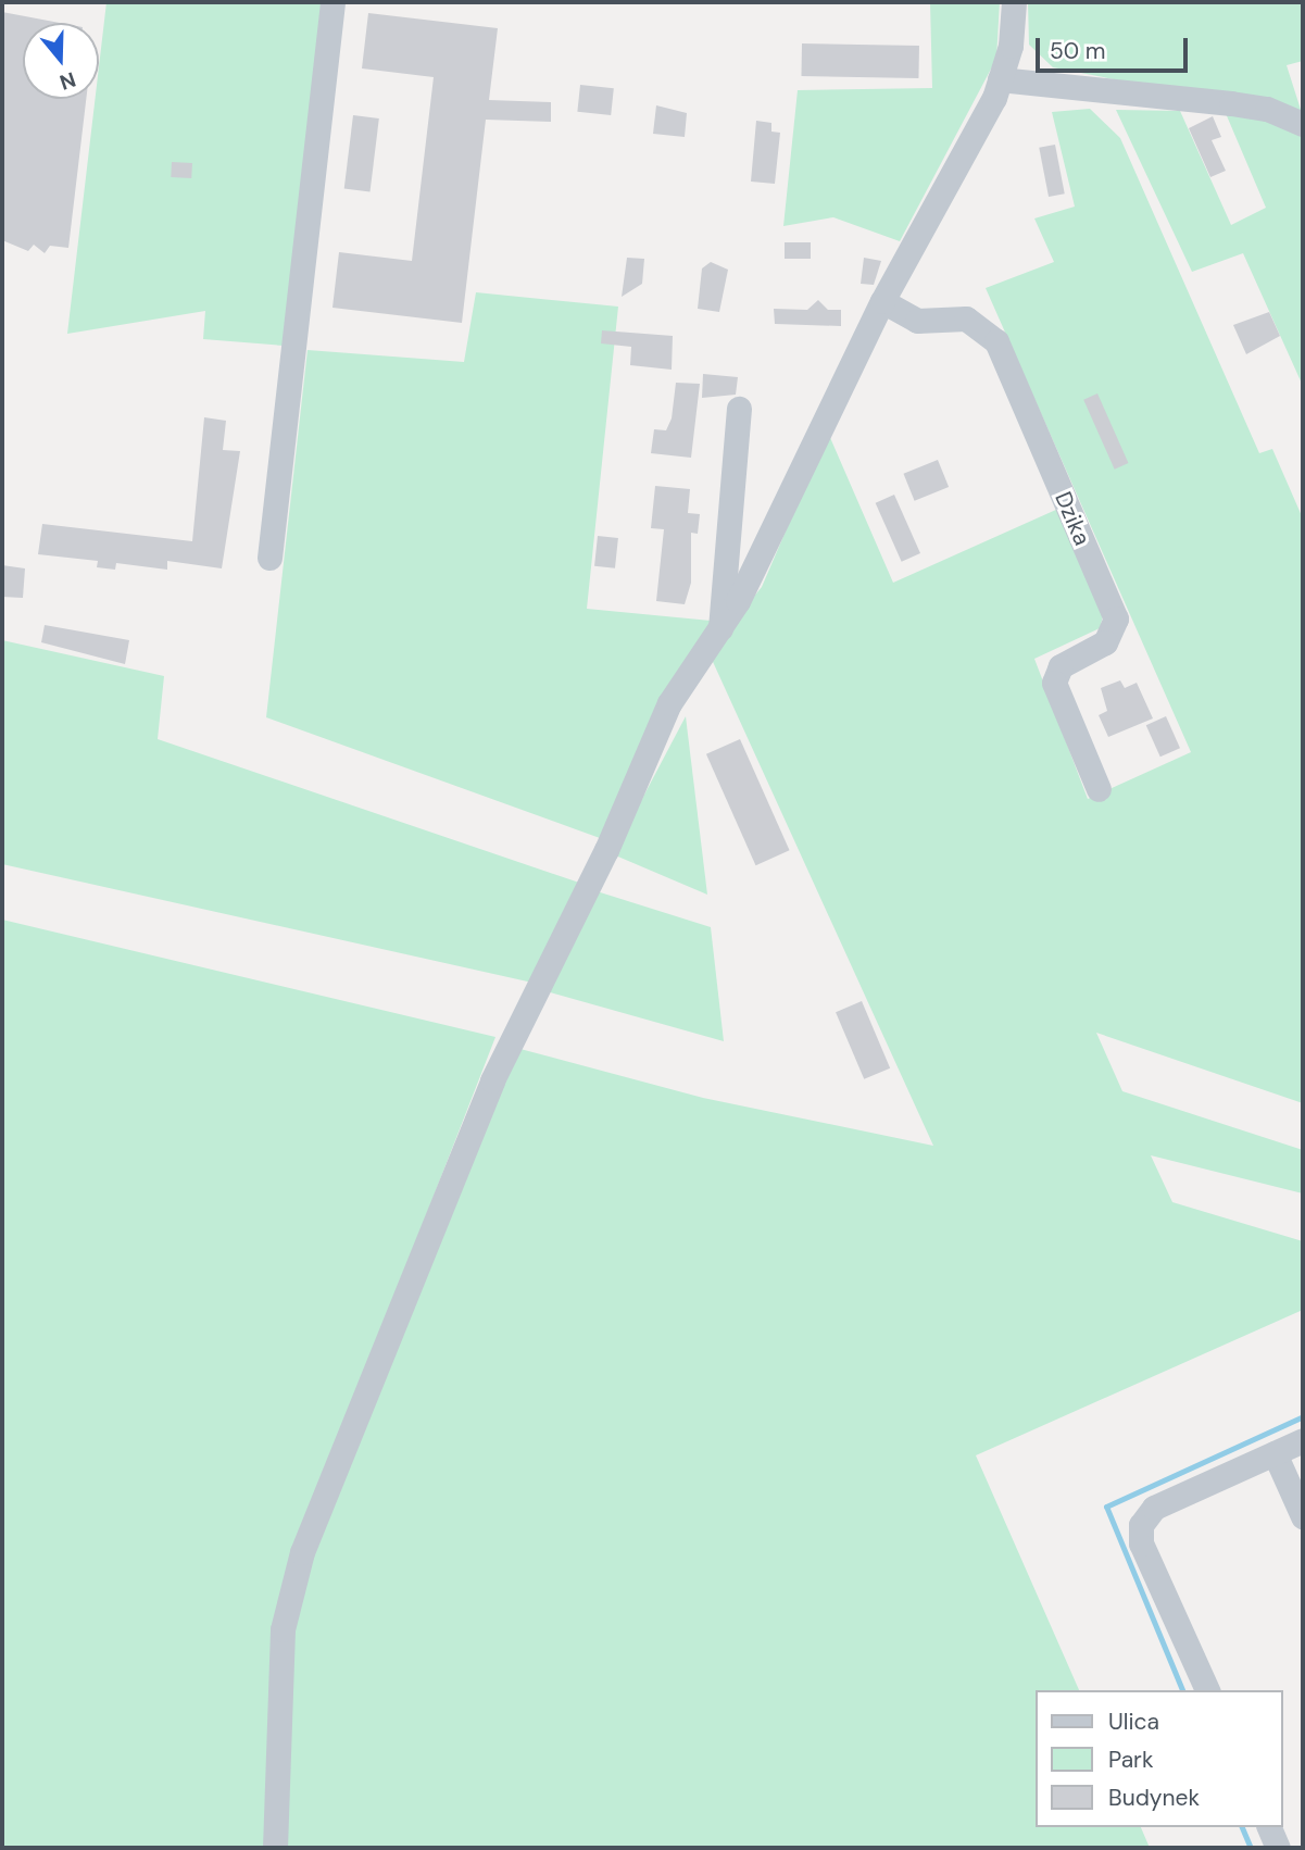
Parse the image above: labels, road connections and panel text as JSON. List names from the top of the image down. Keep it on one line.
{"streets":{"street":["Dzika"]},"legend":["Ulica","Park","Budynek"],"scale_bar":"50 m","north":"bottom"}
